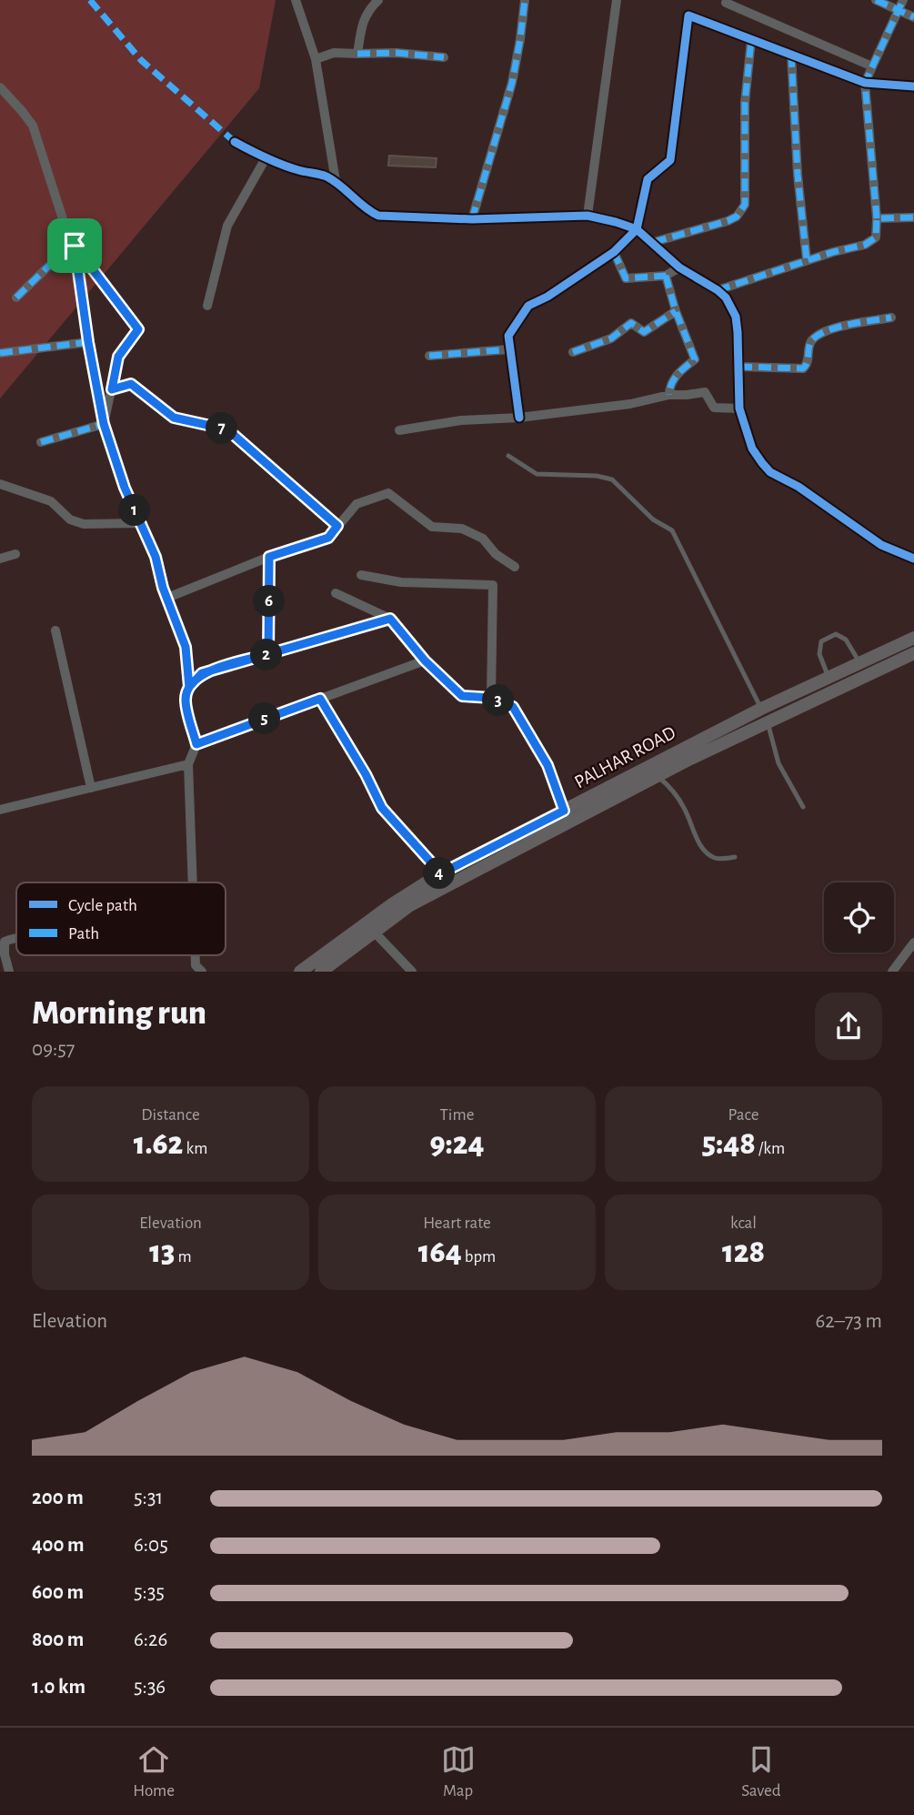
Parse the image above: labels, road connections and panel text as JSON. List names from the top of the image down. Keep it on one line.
{"streets":{"main road":["PALHAR ROAD"]},"legend":["Cycle path","Path"],"page":{"pins":["7","1","6","2","3","5","4"],"heading":["Morning run","09:57"],"stats":[["Distance","1.62 km"],["Time","9:24"],["Pace","5:48 /km"],["Elevation","13 m"],["Heart rate","164 bpm"],["kcal","128"]],"chart":["Elevation","62–73 m"],"list":[{"name":"200 m","note":"5:31"},{"name":"400 m","note":"6:05"},{"name":"600 m","note":"5:35"},{"name":"800 m","note":"6:26"},{"name":"1.0 km","note":"5:36"}],"tabs":["Home","Map","Saved"]}}
